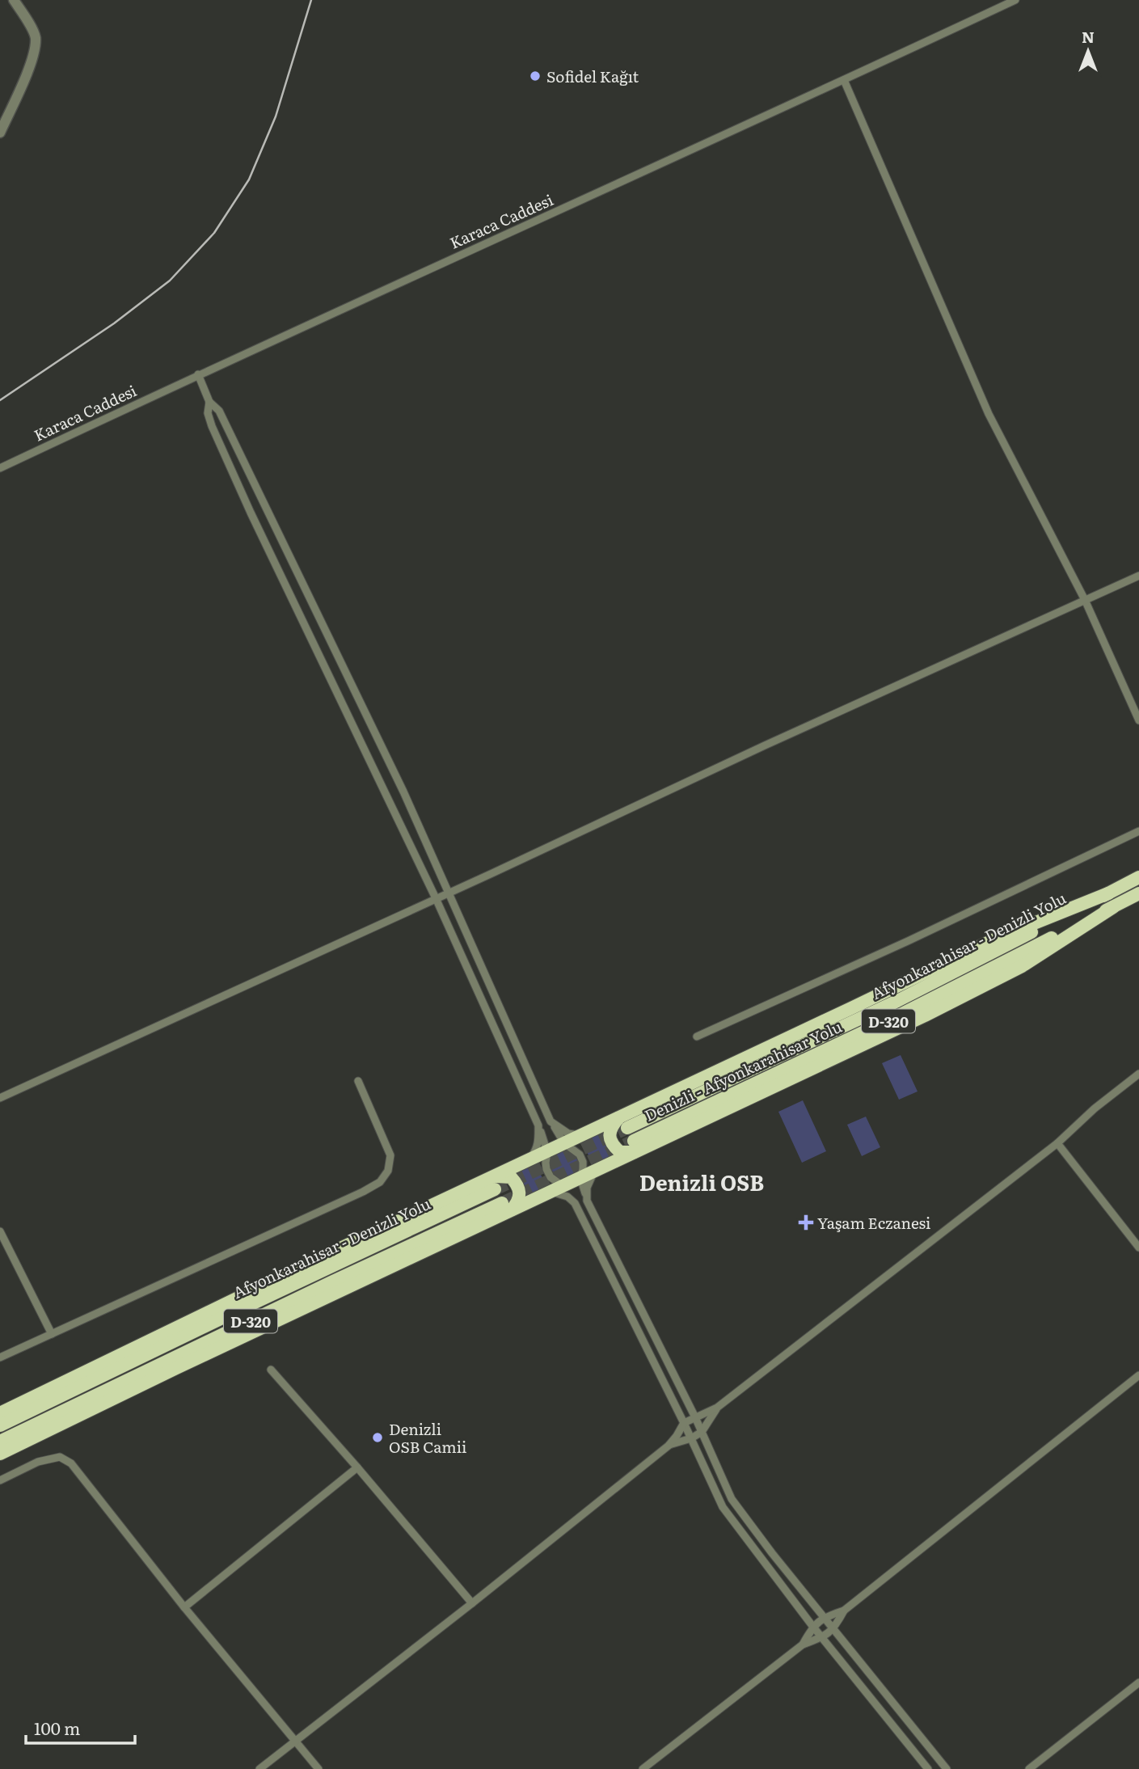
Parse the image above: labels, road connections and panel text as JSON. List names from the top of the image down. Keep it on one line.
{"streets":{"highway":["Afyonkarahisar - Denizli Yolu","D-320","Denizli - Afyonkarahisar Yolu"],"street":["Karaca Caddesi"]},"crossings":[["Afyonkarahisar - Denizli Yolu","Denizli - Afyonkarahisar Yolu"]],"districts":["Denizli OSB"],"places":{"other":["Sofidel Kağıt","Denizli OSB Camii"],"health":["Yaşam Eczanesi"]},"scale_bar":"100 m","north":"top"}
